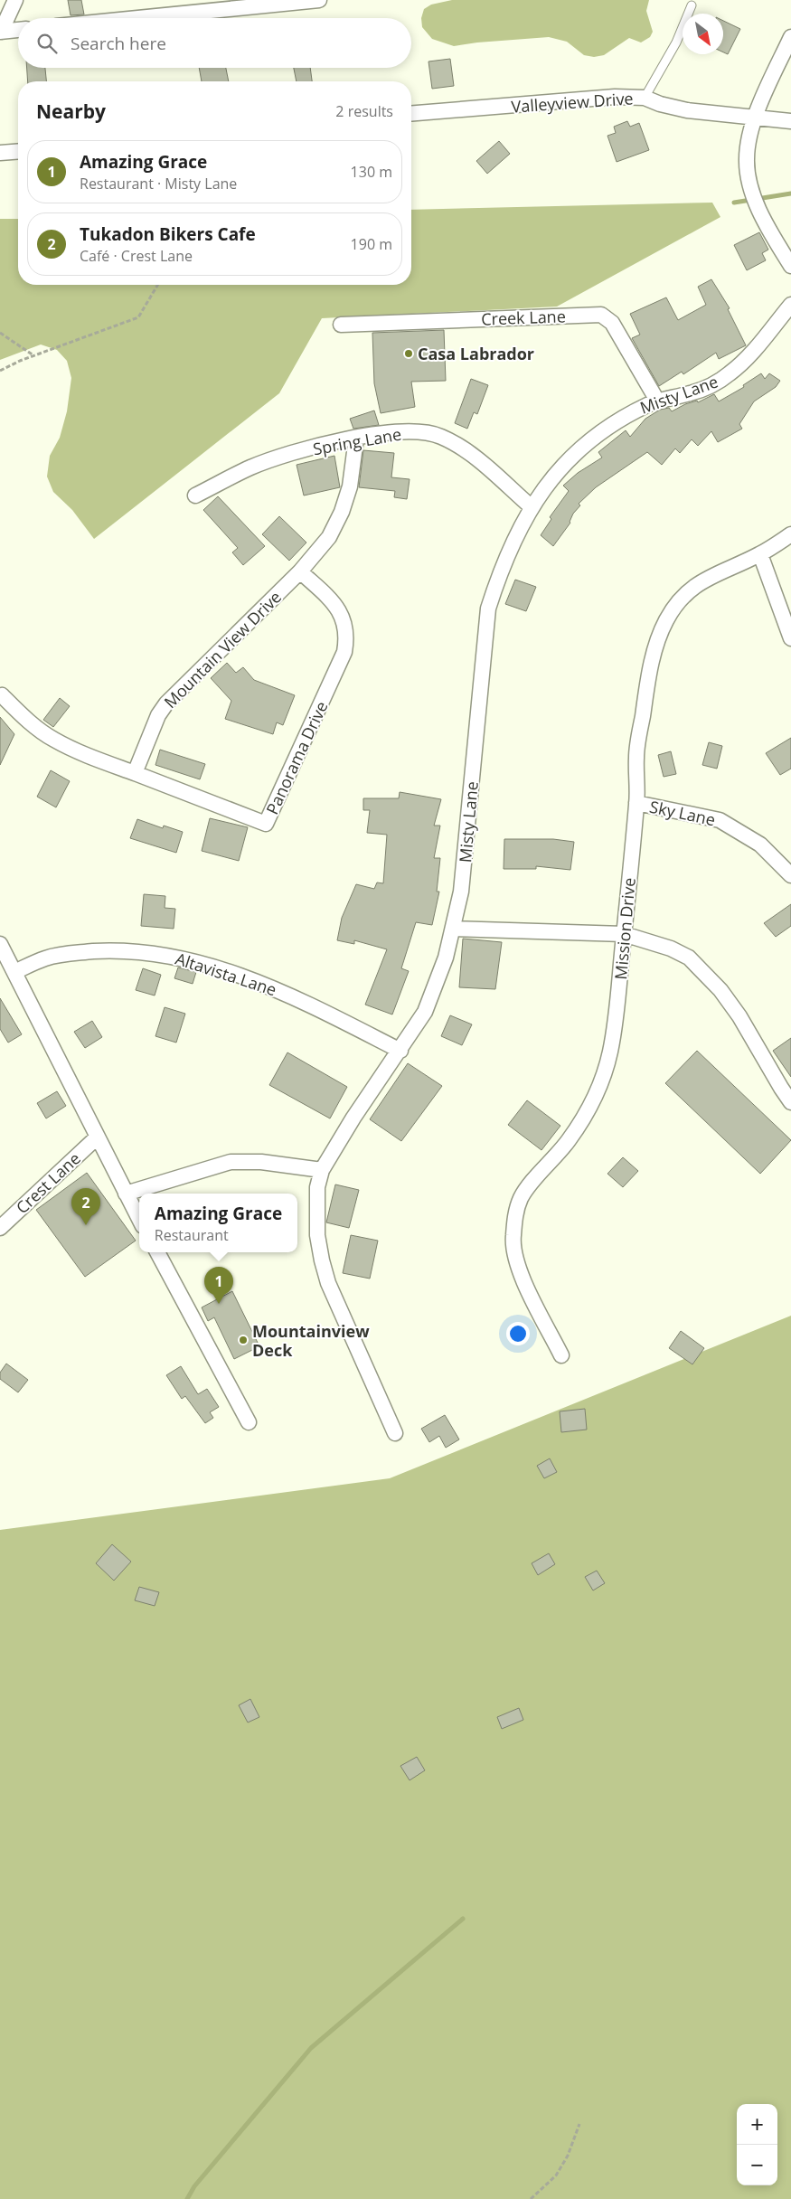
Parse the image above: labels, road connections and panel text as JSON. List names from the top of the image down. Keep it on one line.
{"streets":{"street":["Valleyview Drive","Creek Lane","Misty Lane","Spring Lane","Mountain View Drive","Panorama Drive","Sky Lane","Mission Drive","Altavista Lane","Crest Lane"]},"crossings":[["Creek Lane","Misty Lane"],["Misty Lane","Spring Lane"],["Misty Lane","Altavista Lane"],["Spring Lane","Mountain View Drive"],["Mountain View Drive","Panorama Drive"],["Sky Lane","Mission Drive"]],"places":["Casa Labrador","Mountainview Deck"],"north":"bottom right","page":{"search":"Search here","heading":["Nearby","2 results"],"list":[{"mark":"1","name":"Amazing Grace","note":"Restaurant · Misty Lane","value":"130 m"},{"mark":"2","name":"Tukadon Bikers Cafe","note":"Café · Crest Lane","value":"190 m"}],"pins":["2","1"],"popup":["Amazing Grace","Restaurant"],"map_buttons":["+","−"]}}
